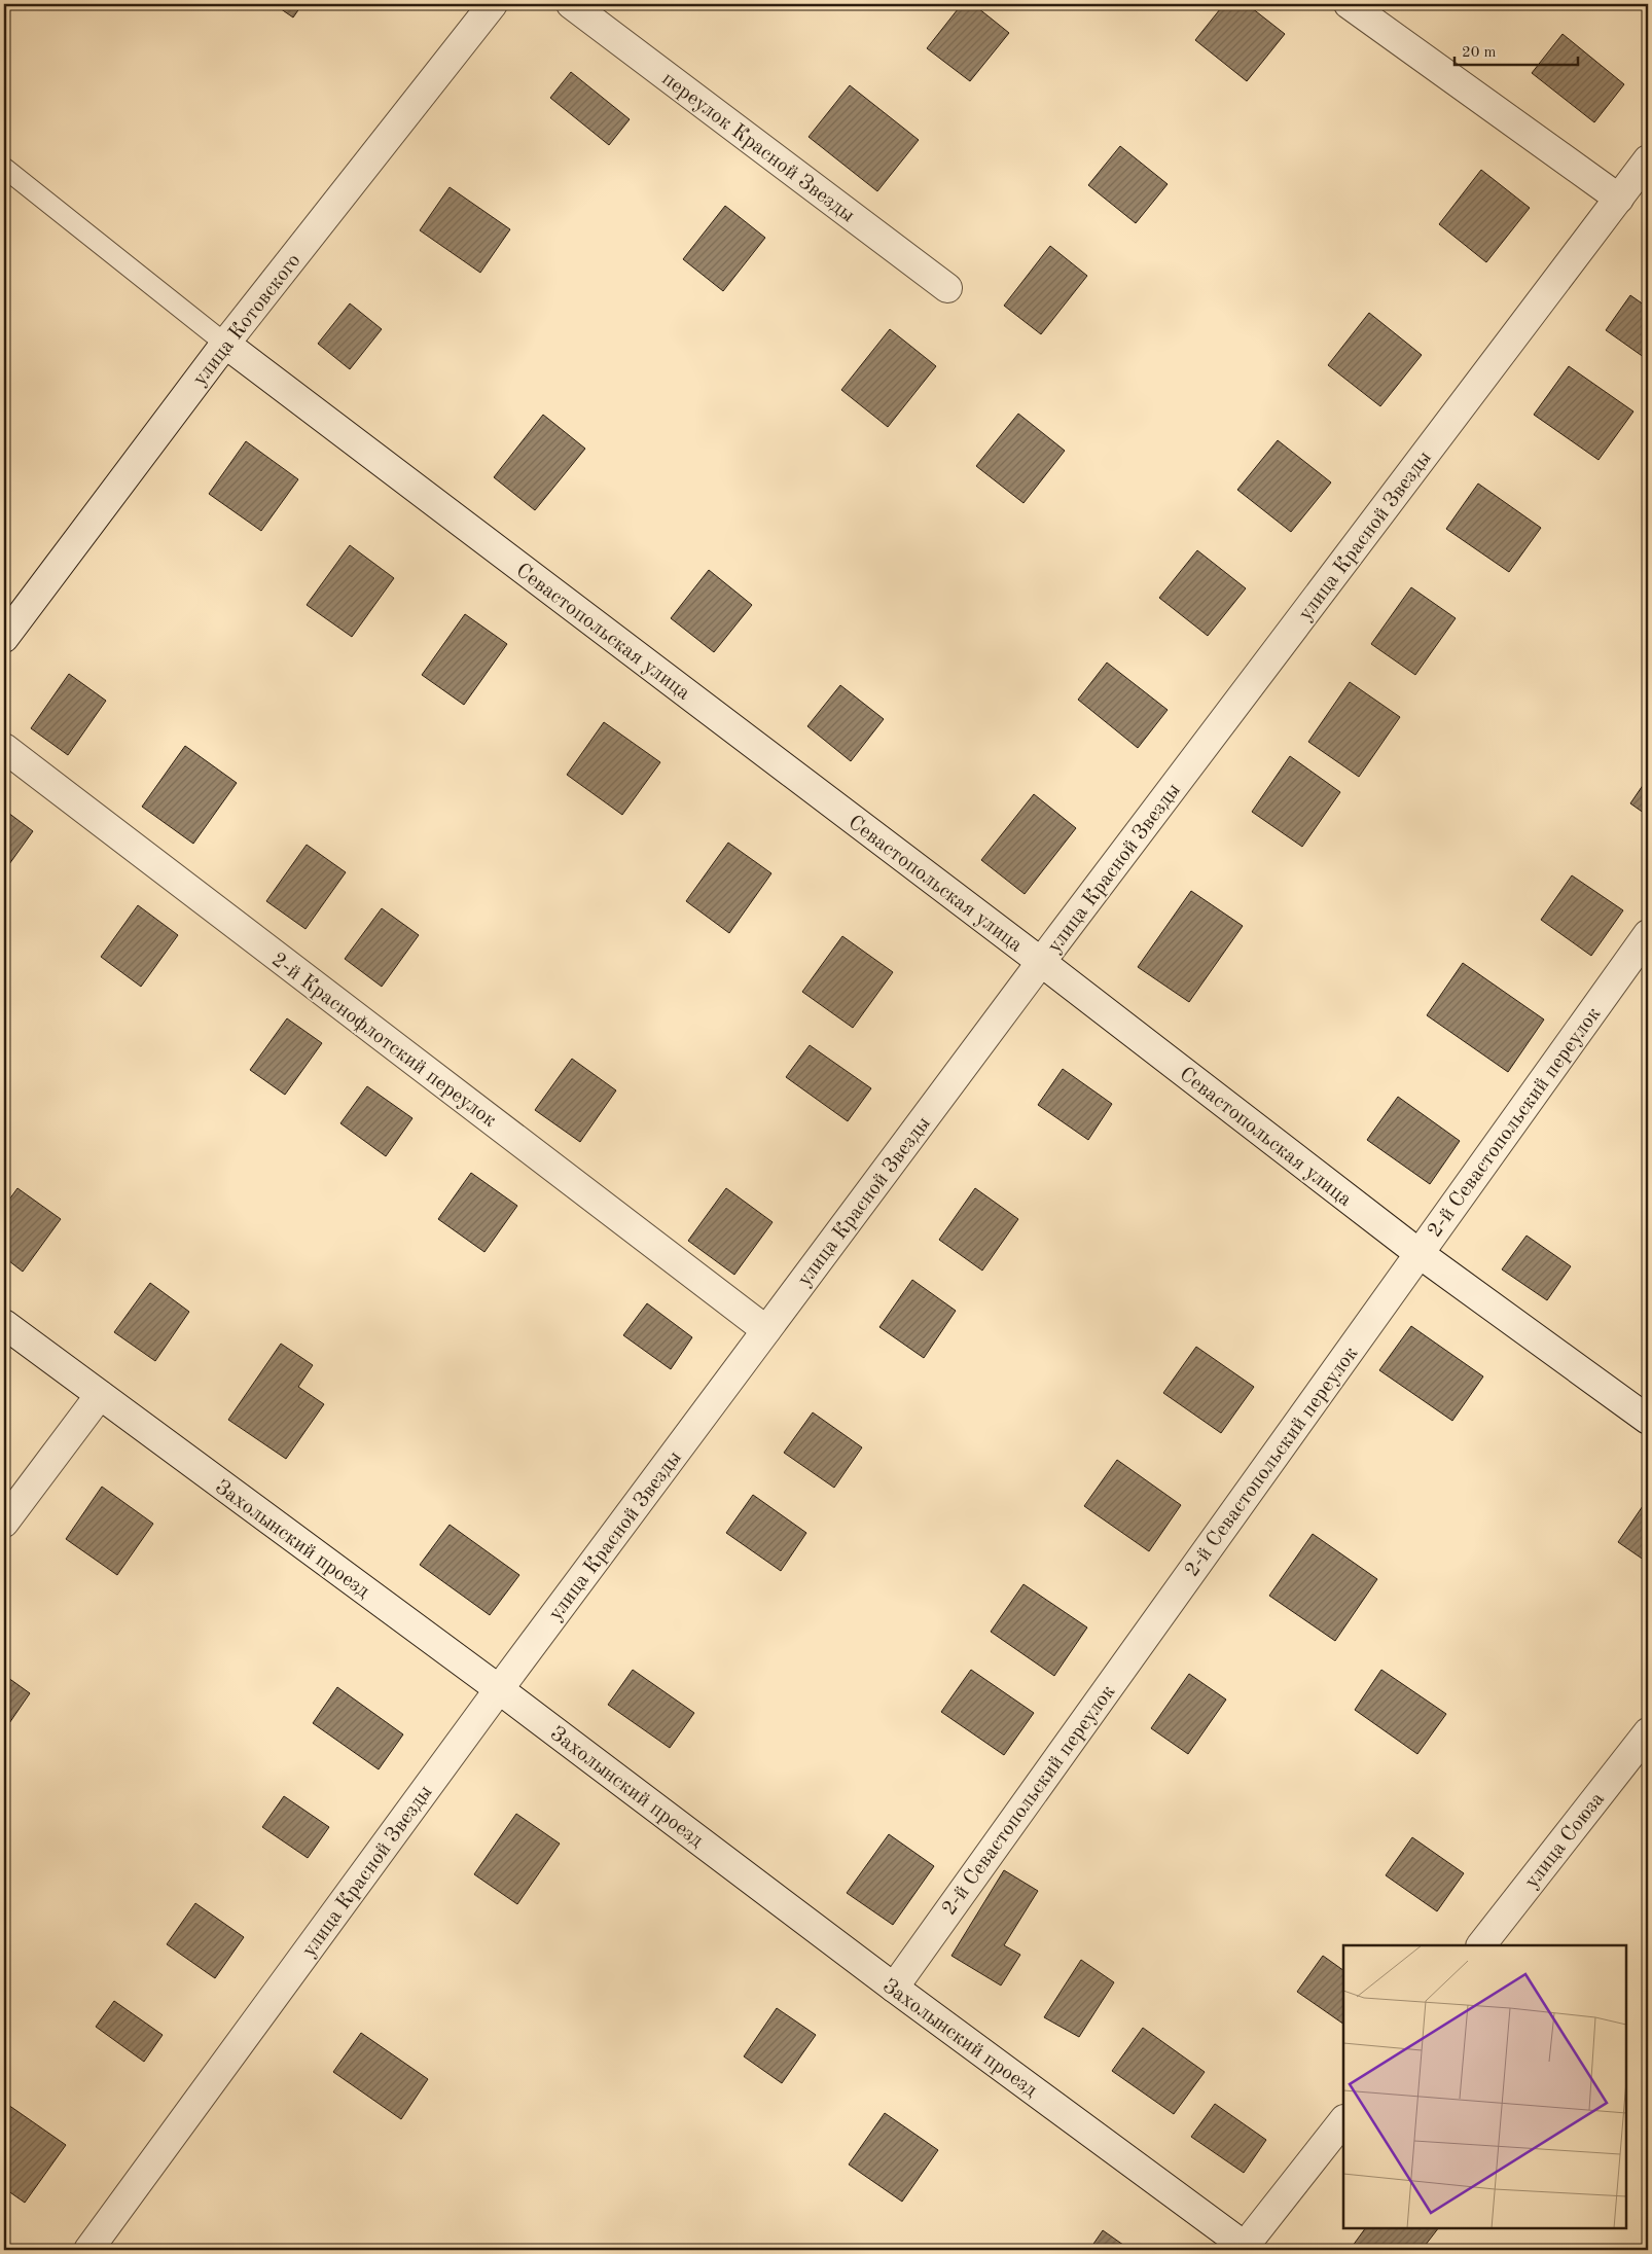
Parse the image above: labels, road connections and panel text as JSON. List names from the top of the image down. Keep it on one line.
{"streets":{"street":["переулок Красной Звезды","улица Котовского","улица Красной Звезды","Севастопольская улица","2-й Краснофлотский переулок","2-й Севастопольский переулок","Захолынский проезд","улица Союза"]},"crossings":[["улица Котовского","Севастопольская улица"],["улица Красной Звезды","Севастопольская улица"],["улица Красной Звезды","2-й Краснофлотский переулок"],["улица Красной Звезды","Захолынский проезд"],["Севастопольская улица","2-й Севастопольский переулок"],["2-й Севастопольский переулок","Захолынский проезд"]],"scale_bar":"20 m"}
